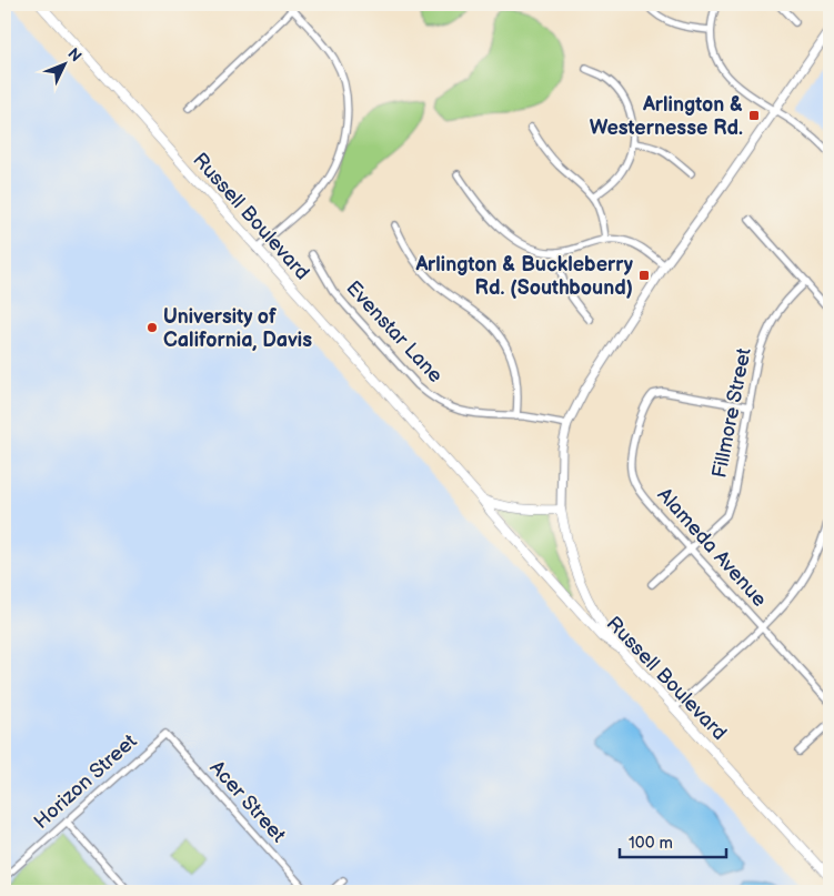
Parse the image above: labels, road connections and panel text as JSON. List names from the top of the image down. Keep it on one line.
{"streets":{"main road":["Russell Boulevard"],"street":["Evenstar Lane","Fillmore Street","Alameda Avenue","Horizon Street","Acer Street"]},"crossings":[["Fillmore Street","Alameda Avenue"],["Horizon Street","Acer Street"]],"places":{"transit":["Arlington & Westernesse Rd.","Arlington & Buckleberry Rd. (Southbound)"],"other":["University of California, Davis"]},"scale_bar":"100 m","north":"top right"}
